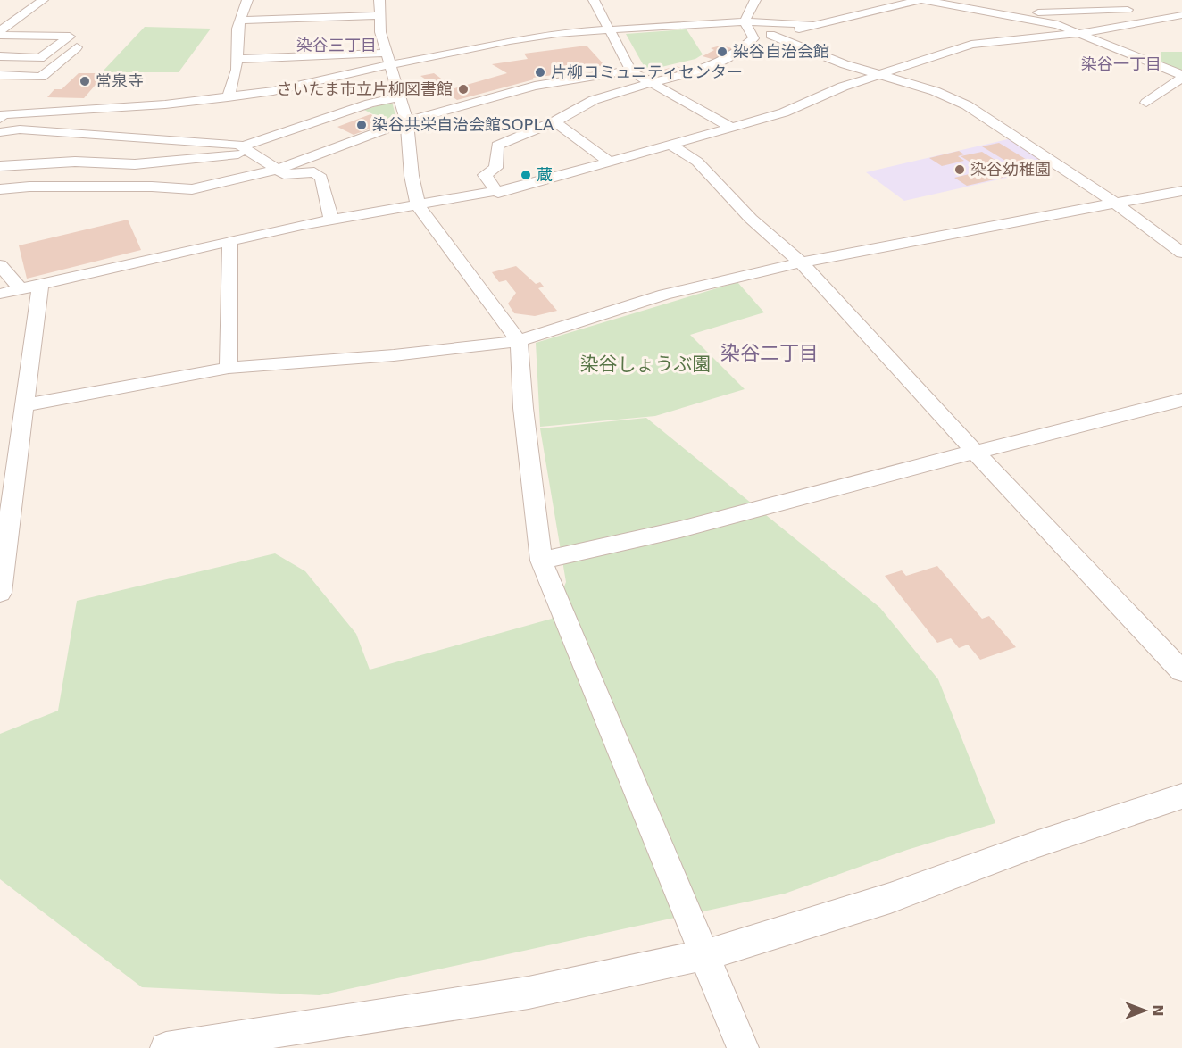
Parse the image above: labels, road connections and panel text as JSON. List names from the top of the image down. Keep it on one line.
{"districts":["染谷三丁目","染谷一丁目","染谷二丁目"],"parks":["染谷しょうぶ園"],"places":["染谷自治会館","片柳コミュニティセンター","常泉寺","さいたま市立片柳図書館","染谷共栄自治会館SOPLA","染谷幼稚園","蔵"],"north":"right"}
